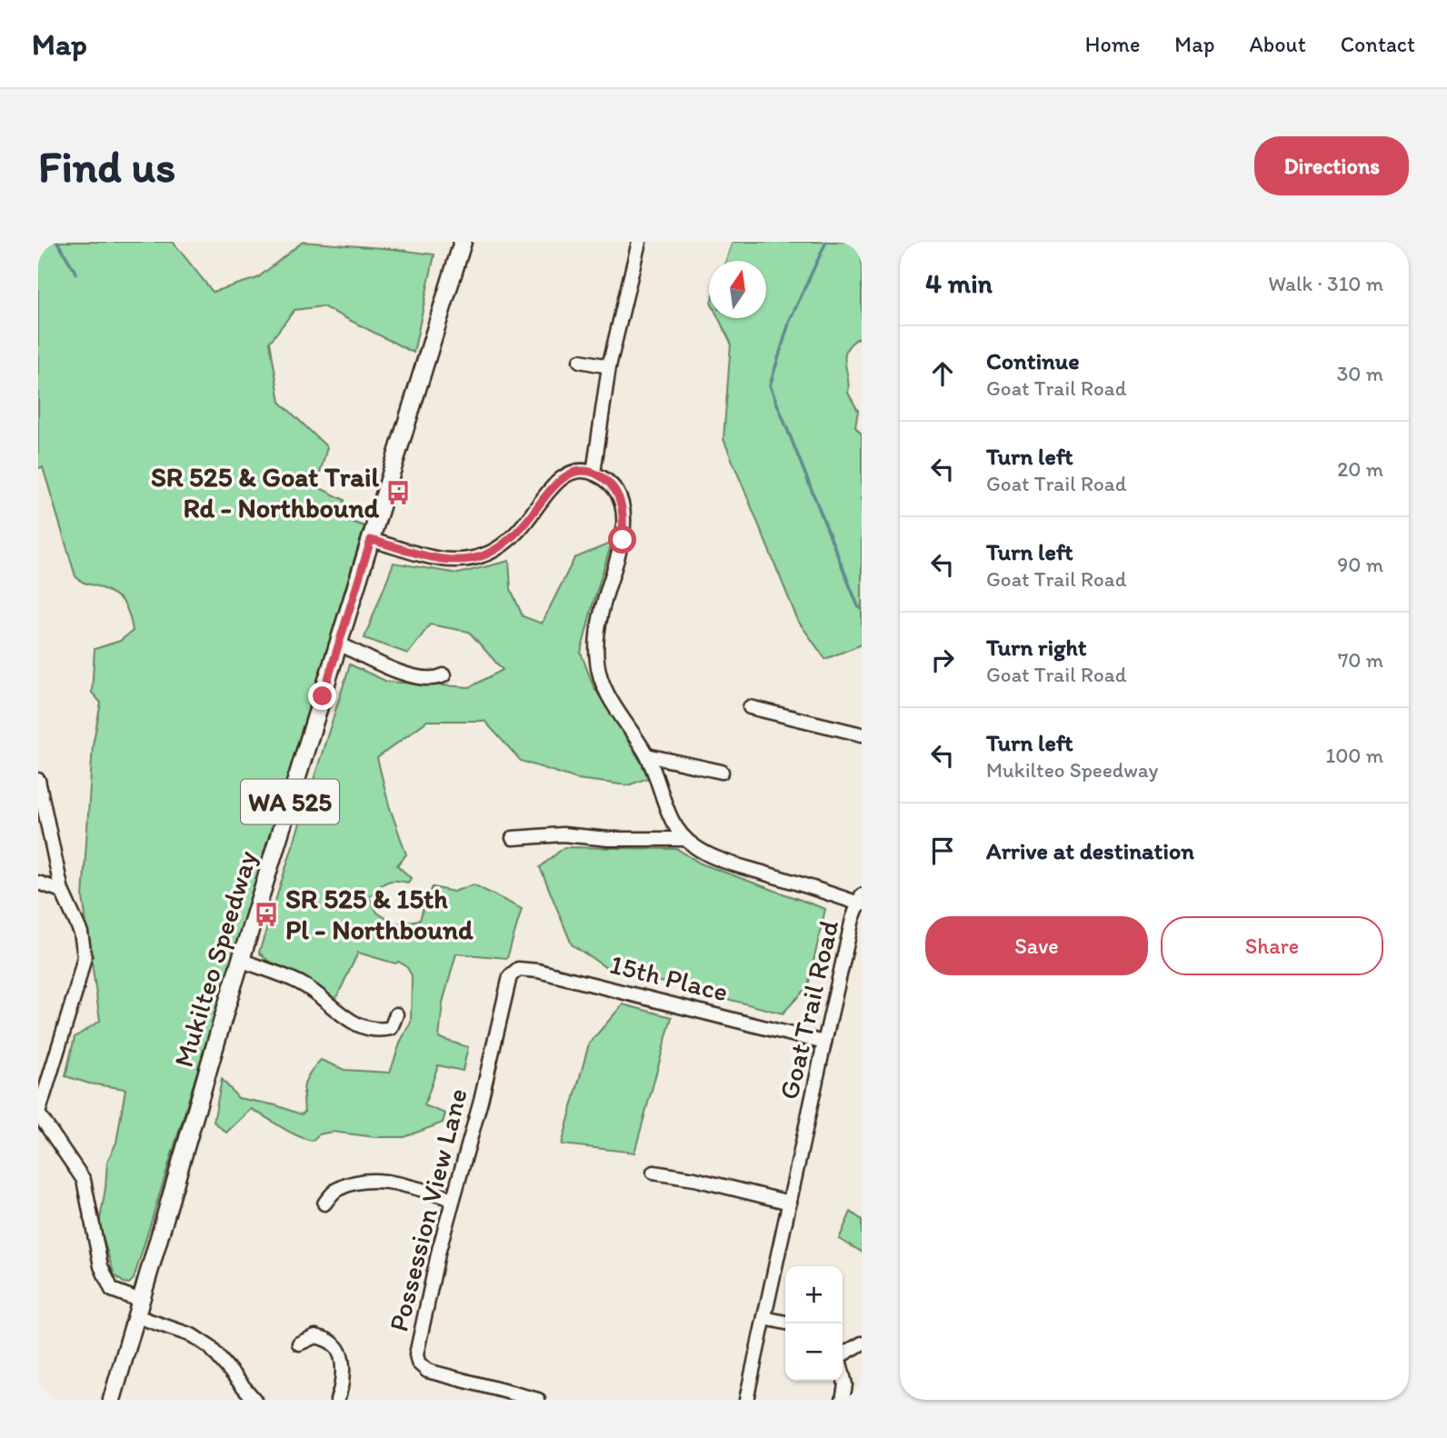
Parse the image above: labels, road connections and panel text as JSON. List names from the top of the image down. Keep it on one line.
{"streets":{"main road":["WA 525","Mukilteo Speedway"],"street":["15th Place","Goat Trail Road","Possession View Lane"]},"crossings":[["15th Place","Goat Trail Road"],["15th Place","Possession View Lane"]],"places":{"bus stop":["SR 525 & Goat Trail Rd - Northbound","SR 525 & 15th Pl - Northbound"]},"north":"top","page":{"header":"Map","nav":["Home","Map","About","Contact"],"buttons":["Directions",["Save","Share"]],"title":"Find us","heading":["4 min","Walk · 310 m"],"list":[["Continue","Goat Trail Road","30 m"],["Turn left","Goat Trail Road","20 m"],["Turn left","Goat Trail Road","90 m"],["Turn right","Goat Trail Road","70 m"],["Turn left","Mukilteo Speedway","100 m"],"Arrive at destination"],"map_buttons":["+","−"]}}
